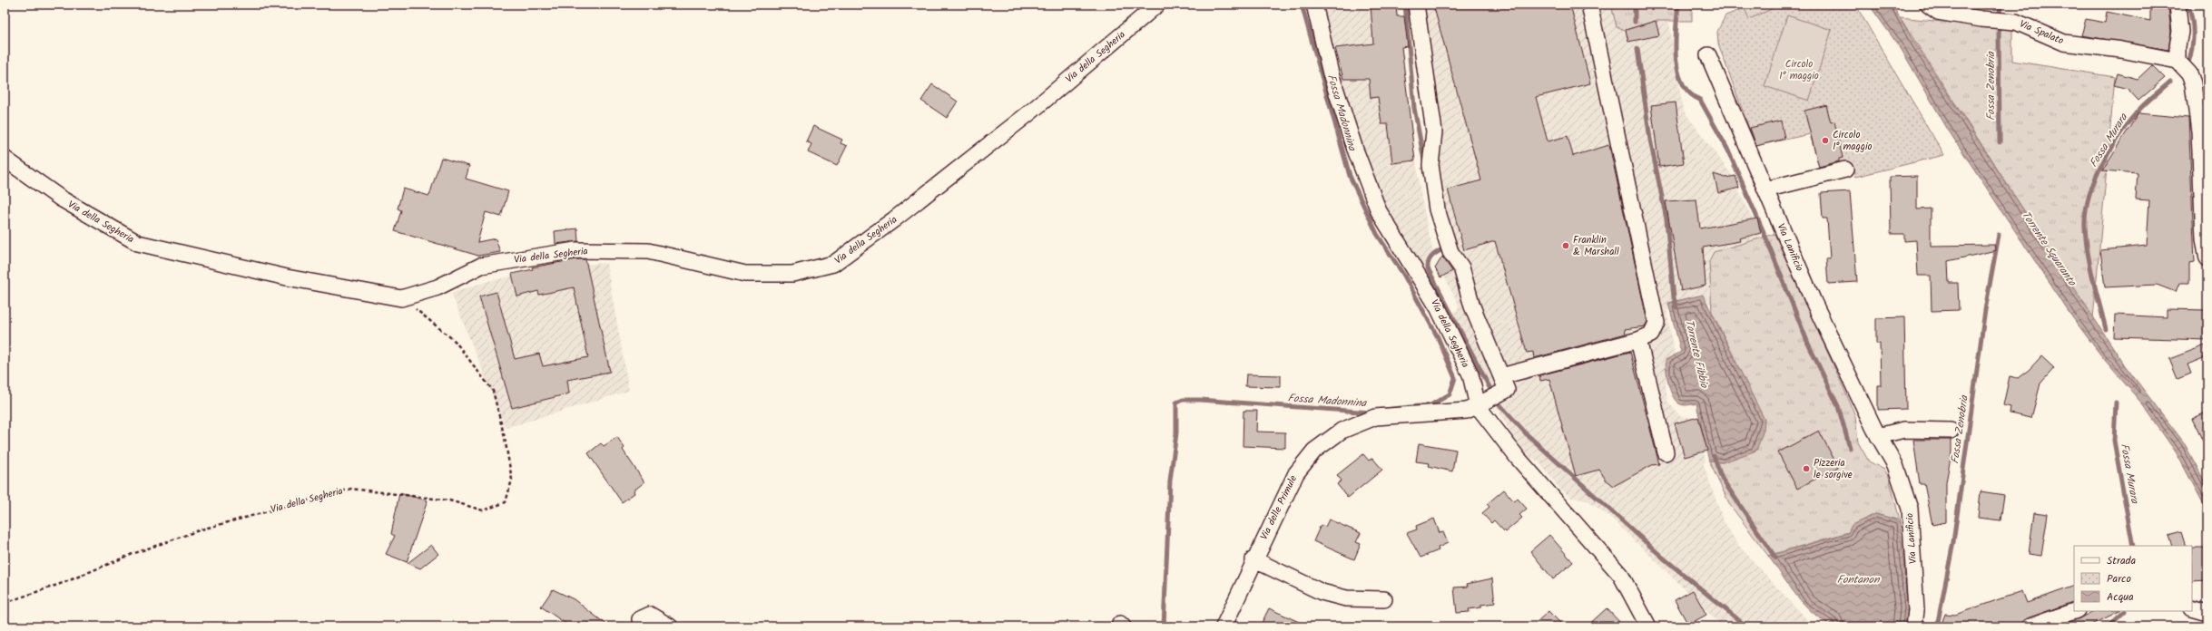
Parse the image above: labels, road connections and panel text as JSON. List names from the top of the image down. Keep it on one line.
{"streets":{"street":["Via Spalato","Via della Segheria","Via Lanificio","Via delle Primule"]},"crossings":[["Via della Segheria","Via delle Primule"]],"water":["Fossa Zenobria","Fossa Madonnina","Fossa Murara","Torrente Squaranto","Torrente Fibbio","Fontanon"],"parks":["Circolo I° maggio"],"places":["Circolo 1° maggio","Franklin & Marshall","Pizzeria le sorgive"],"legend":["Strada","Parco","Acqua"]}
